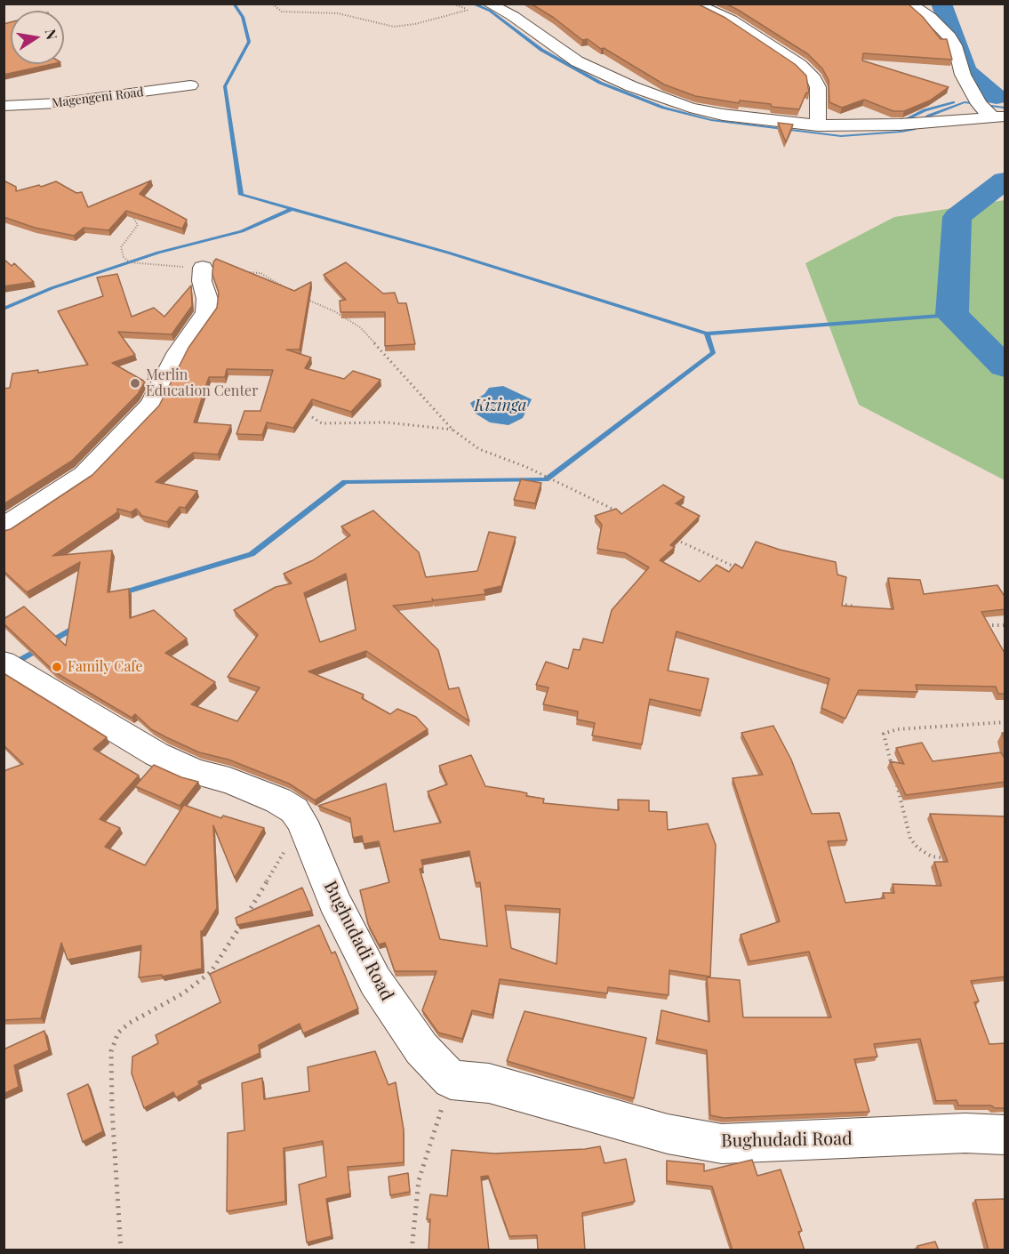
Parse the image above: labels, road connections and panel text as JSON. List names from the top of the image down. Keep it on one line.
{"streets":{"street":["Magengeni Road","Bughudadi Road"]},"water":["Kizinga"],"places":["Merlin Education Center","Family Cafe"],"north":"right"}
